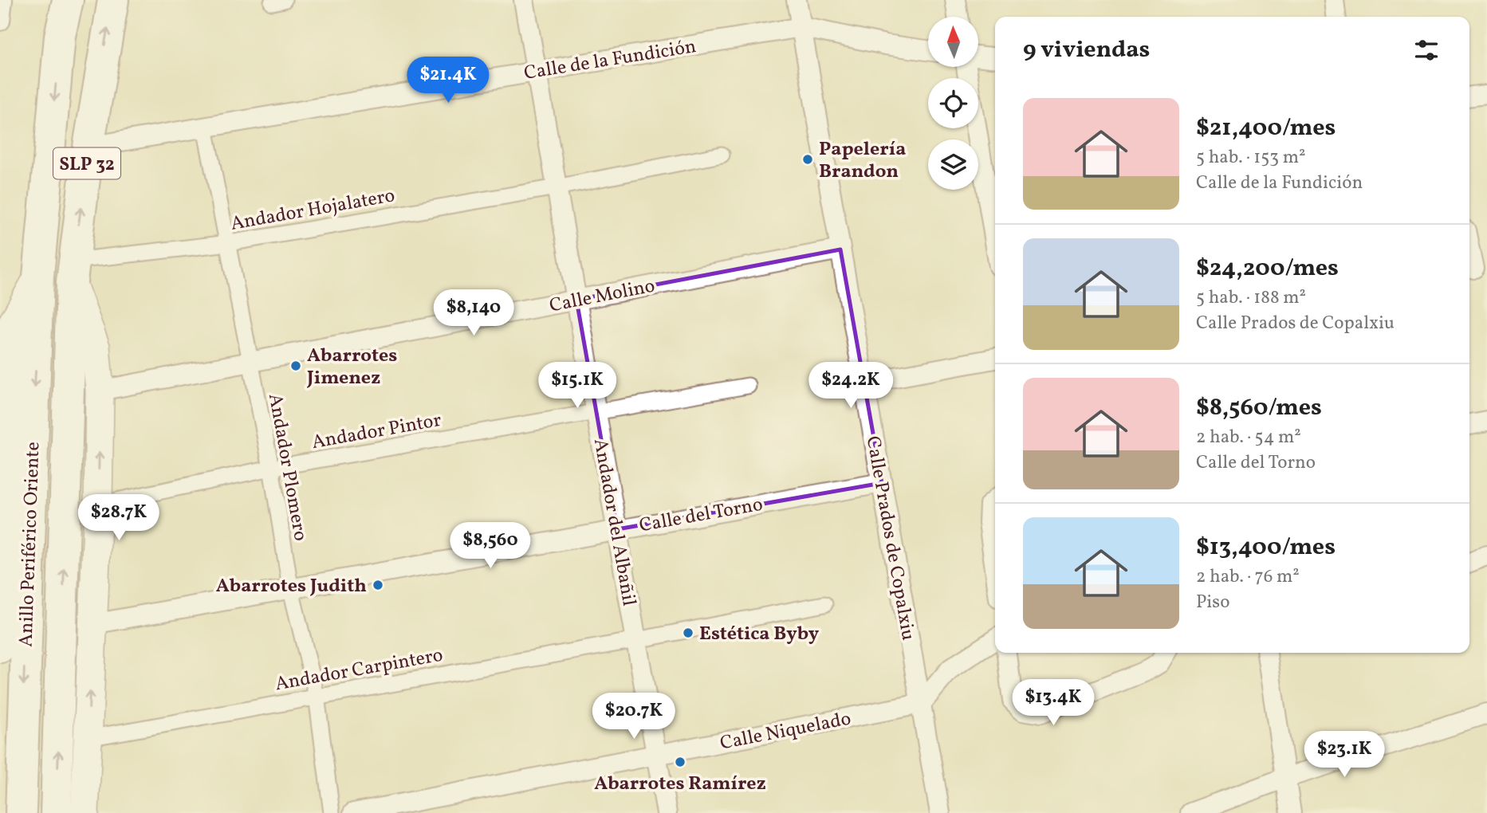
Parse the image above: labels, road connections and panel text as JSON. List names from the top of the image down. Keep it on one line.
{"streets":{"highway":["SLP 32","Anillo Periférico Oriente"],"street":["Calle de la Fundición","Andador Hojalatero","Calle Molino","Andador Pintor","Andador Plomero","Calle del Torno","Andador del Albañil","Calle Prados de Copalxiu","Andador Carpintero","Calle Niquelado"]},"crossings":[["Calle de la Fundición","Andador Plomero"],["Calle de la Fundición","Andador del Albañil"],["Calle de la Fundición","Calle Prados de Copalxiu"],["Calle de la Fundición","Anillo Periférico Oriente"],["Andador Hojalatero","Andador Plomero"],["Andador Hojalatero","Andador del Albañil"],["Andador Hojalatero","Anillo Periférico Oriente"],["Calle Molino","Andador Plomero"],["Calle Molino","Andador del Albañil"],["Calle Molino","Calle Prados de Copalxiu"],["Calle Molino","Anillo Periférico Oriente"],["Andador Pintor","Andador Plomero"],["Andador Pintor","Andador del Albañil"],["Andador Pintor","Anillo Periférico Oriente"],["Andador Plomero","Calle del Torno"],["Andador Plomero","Andador Carpintero"],["Calle del Torno","Andador del Albañil"],["Calle del Torno","Calle Prados de Copalxiu"],["Calle del Torno","Anillo Periférico Oriente"],["Andador del Albañil","Andador Carpintero"],["Andador del Albañil","Calle Niquelado"],["Calle Prados de Copalxiu","Calle Niquelado"],["Anillo Periférico Oriente","Andador Carpintero"]],"places":["Papelería Brandon","Abarrotes Jimenez","Abarrotes Judith","Estética Byby","Abarrotes Ramírez"],"north":"top","page":{"heading":"9 viviendas","price":["$21.4K","$8,140","$15.1K","$24.2K","$28.7K","$8,560","$13.4K","$20.7K","$23.1K"],"list":[{"name":"$21,400/mes","note":"5 hab. · 153 m² · Calle de la Fundición"},{"name":"$24,200/mes","note":"5 hab. · 188 m² · Calle Prados de Copalxiu"},{"name":"$8,560/mes","note":"2 hab. · 54 m² · Calle del Torno"},{"name":"$13,400/mes","note":"2 hab. · 76 m² · Piso"}]}}
